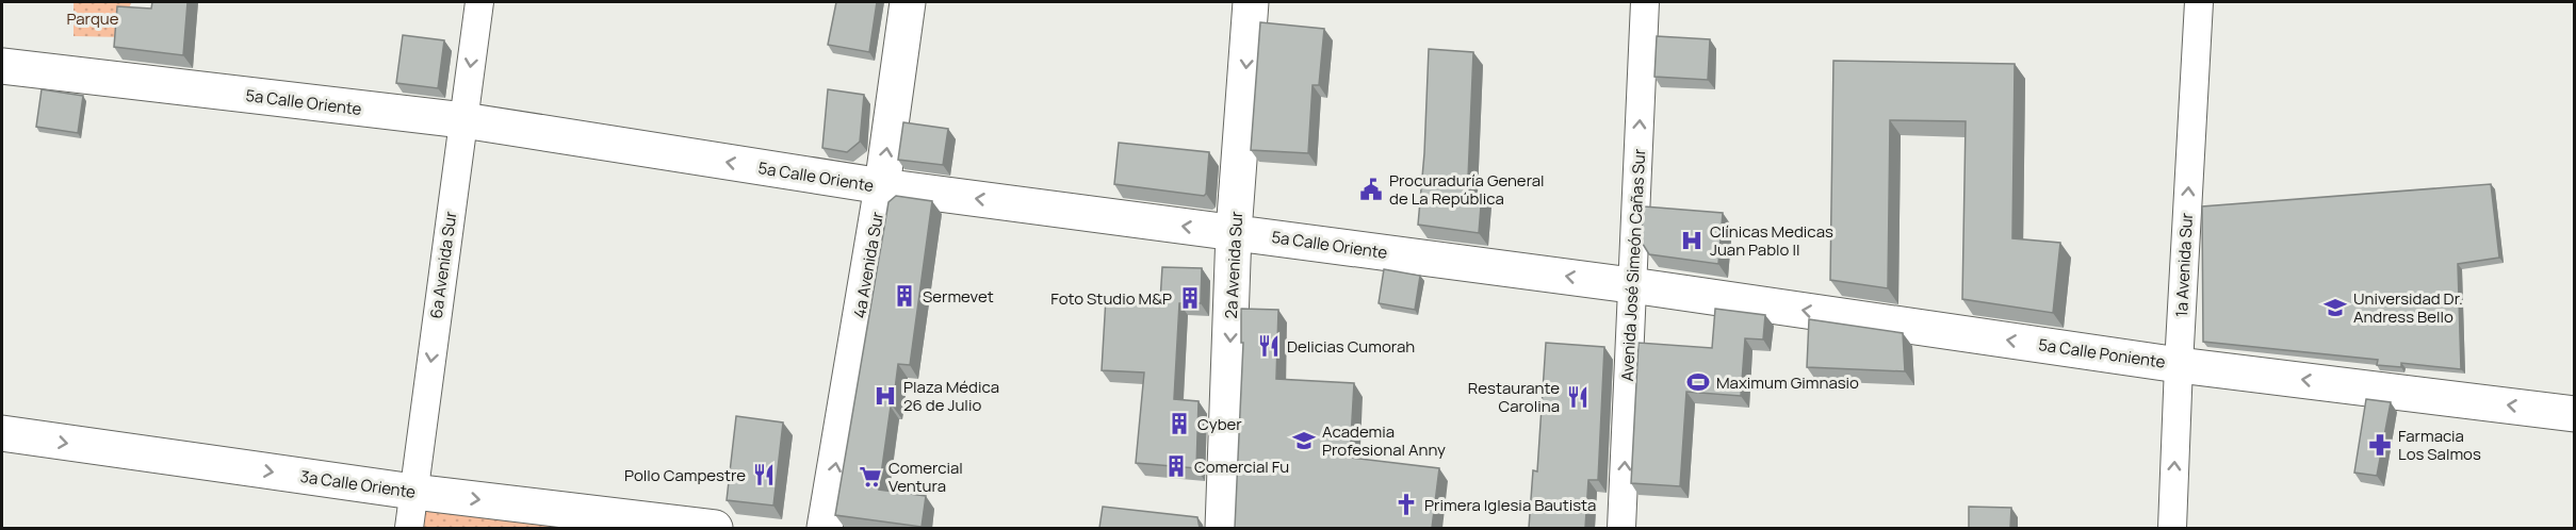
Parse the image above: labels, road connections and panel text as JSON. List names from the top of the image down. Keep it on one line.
{"streets":{"street":["5a Calle Oriente","6a Avenida Sur","4a Avenida Sur","2a Avenida Sur","Avenida José Simeón Cañas Sur","1a Avenida Sur","5a Calle Poniente","3a Calle Oriente"]},"crossings":[["5a Calle Oriente","6a Avenida Sur"],["5a Calle Oriente","4a Avenida Sur"],["5a Calle Oriente","2a Avenida Sur"],["5a Calle Oriente","Avenida José Simeón Cañas Sur"],["5a Calle Oriente","5a Calle Poniente"],["6a Avenida Sur","3a Calle Oriente"],["Avenida José Simeón Cañas Sur","5a Calle Poniente"],["1a Avenida Sur","5a Calle Poniente"]],"one_way":["5a Calle Oriente","6a Avenida Sur","4a Avenida Sur","2a Avenida Sur","Avenida José Simeón Cañas Sur","1a Avenida Sur","5a Calle Poniente","3a Calle Oriente"],"parks":["Parque"],"places":{"public building":["Procuraduría General de La República"],"hospital":["Clínicas Medicas Juan Pablo II","Plaza Médica 26 de Julio"],"building":["Sermevet","Foto Studio M&P","Cyber","Comercial Fu"],"school or university":["Universidad Dr. Andress Bello","Academia Profesional Anny"],"restaurant":["Delicias Cumorah","Restaurante Carolina","Pollo Campestre"],"sports":["Maximum Gimnasio"],"pharmacy":["Farmacia Los Salmos"],"supermarket":["Comercial Ventura"],"church":["Primera Iglesia Bautista"]}}
